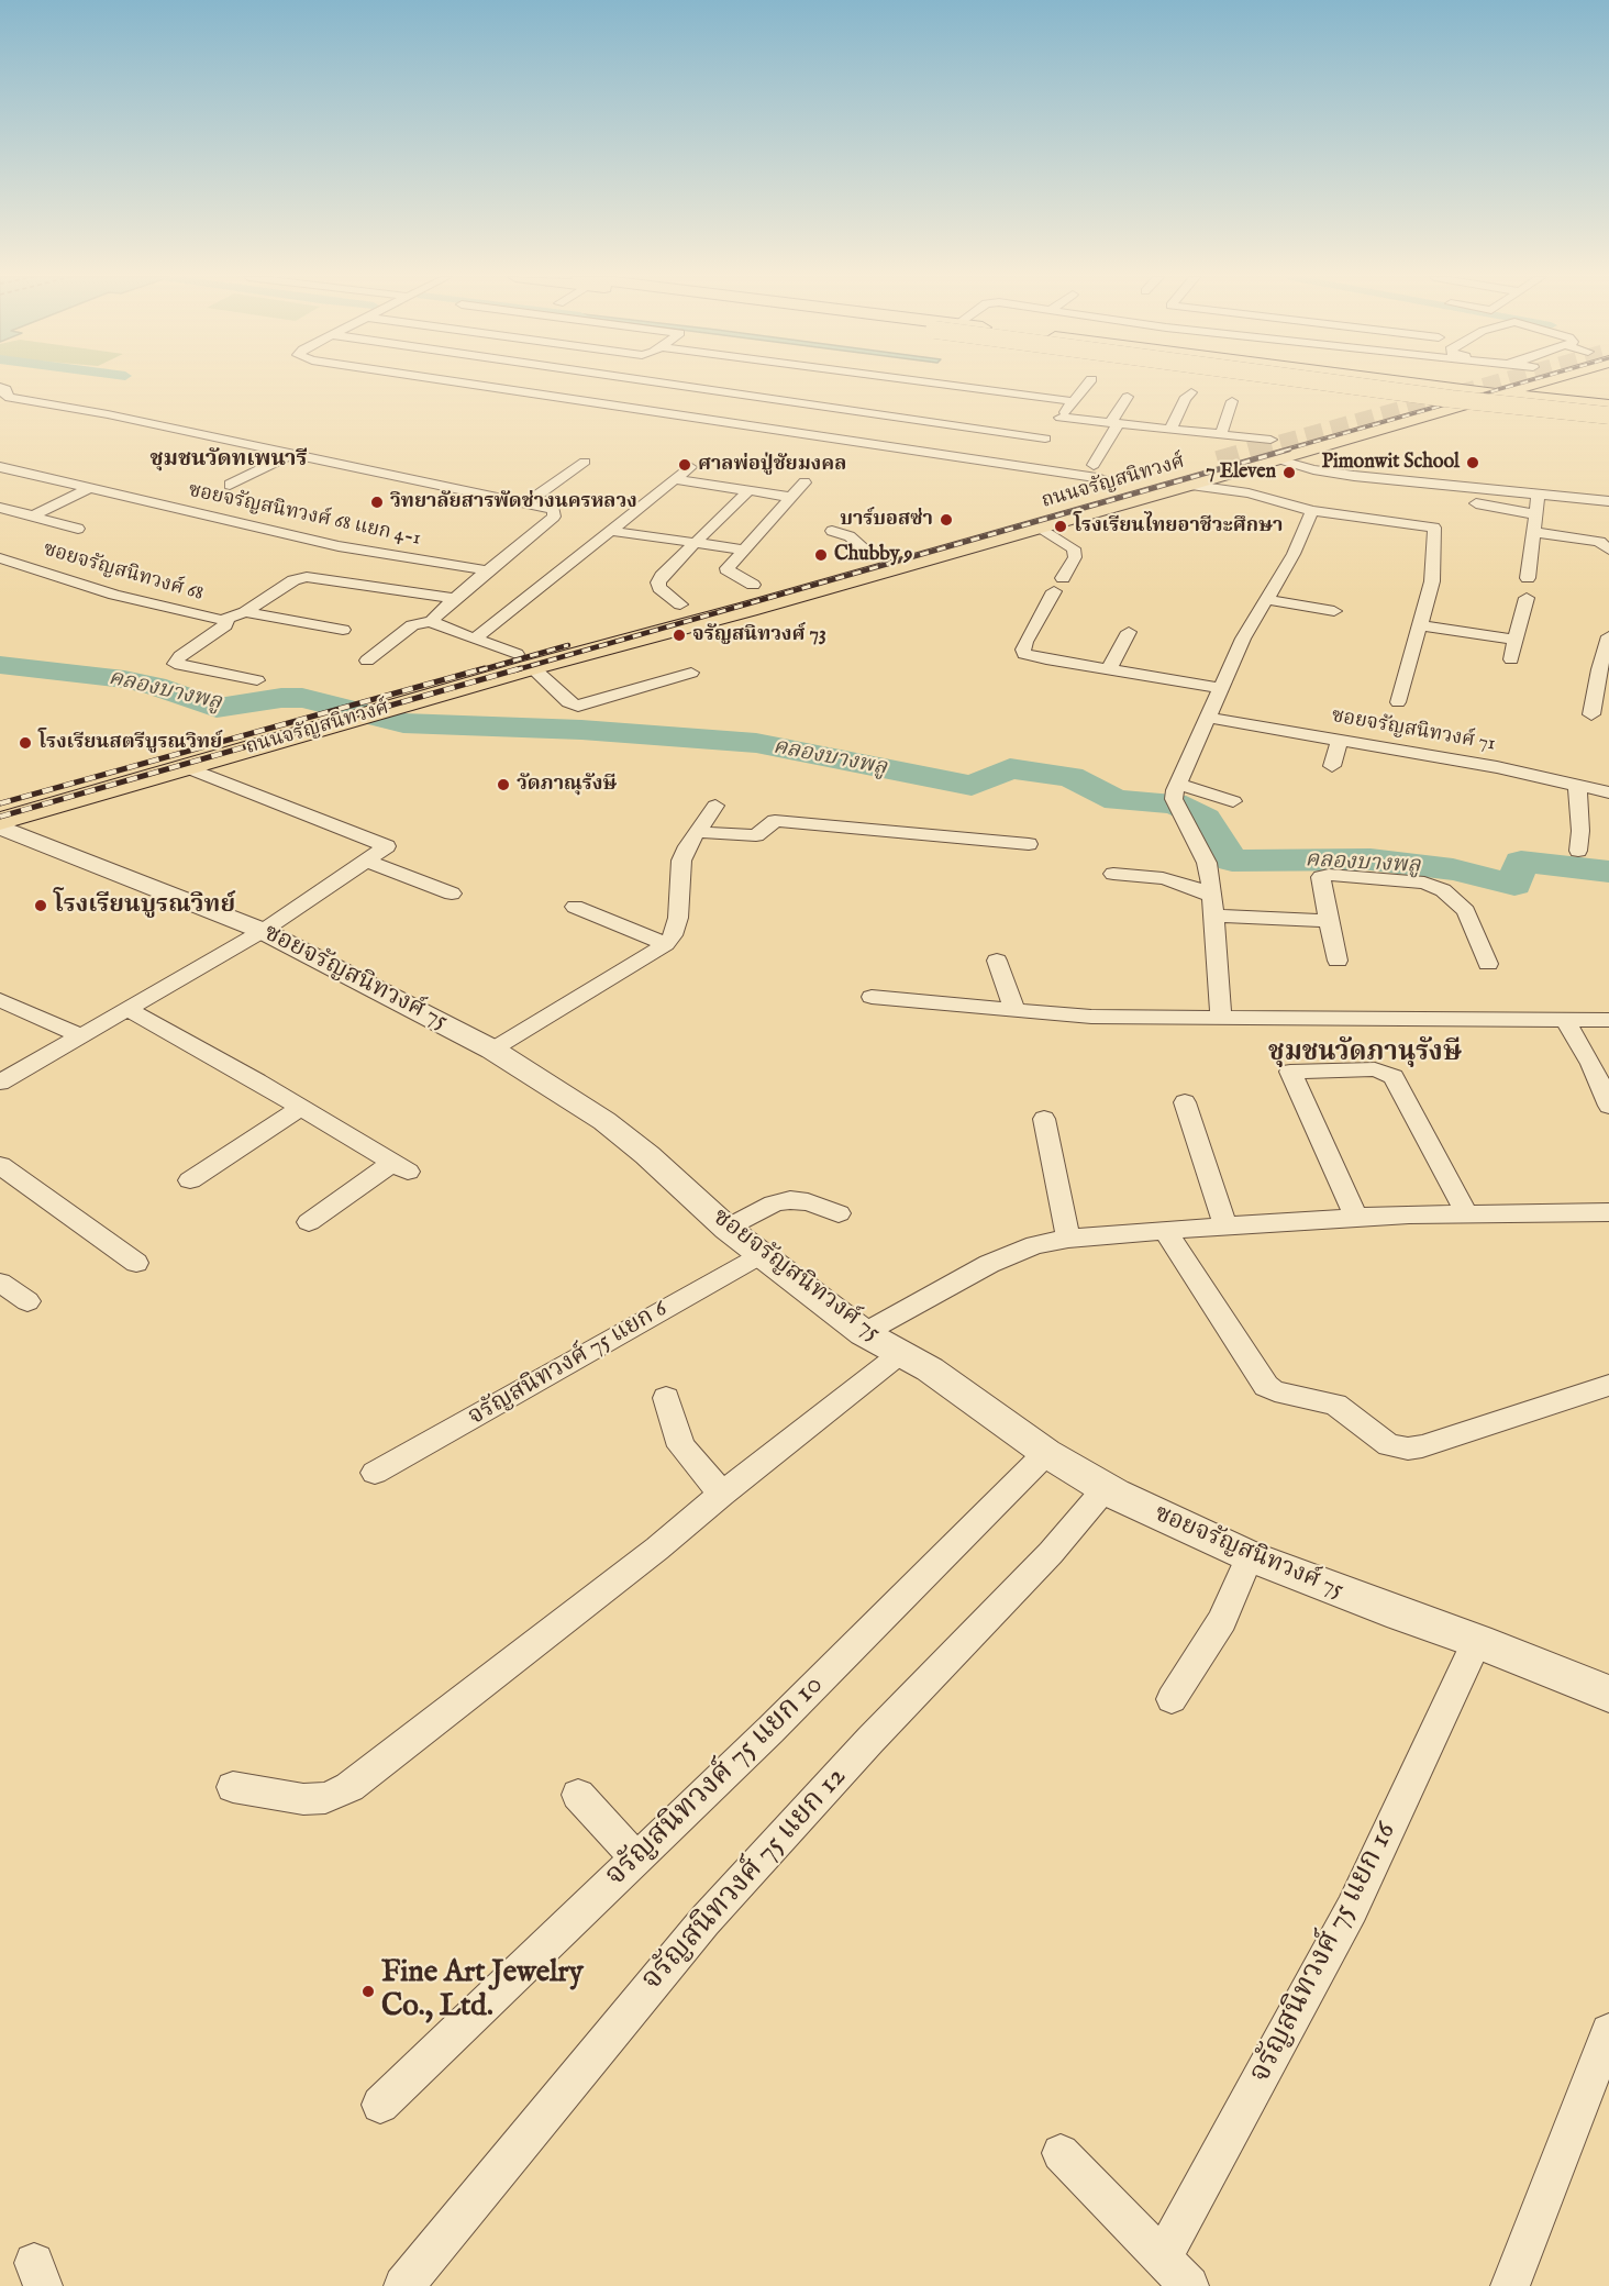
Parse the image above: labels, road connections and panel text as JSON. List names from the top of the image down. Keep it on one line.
{"streets":{"main road":["ถนนจรัญสนิทวงศ์"],"street":["ซอยจรัญสนิทวงศ์ 68 แยก 4-1","ซอยจรัญสนิทวงศ์ 68","ซอยจรัญสนิทวงศ์ 71","ซอยจรัญสนิทวงศ์ 75","จรัญสนิทวงศ์ 75 แยก 6","จรัญสนิทวงศ์ 75 แยก 10","จรัญสนิทวงศ์ 75 แยก 12","จรัญสนิทวงศ์ 75 แยก 16"]},"crossings":[["ซอยจรัญสนิทวงศ์ 75","จรัญสนิทวงศ์ 75 แยก 6"],["ซอยจรัญสนิทวงศ์ 75","จรัญสนิทวงศ์ 75 แยก 10"],["ซอยจรัญสนิทวงศ์ 75","จรัญสนิทวงศ์ 75 แยก 12"],["ซอยจรัญสนิทวงศ์ 75","จรัญสนิทวงศ์ 75 แยก 16"]],"districts":["ชุมชนวัดทเพนารี","ชุมชนวัดภานุรังษี"],"water":["คลองบางพลู"],"places":["Pimonwit School","ศาลพ่อปู่ชัยมงคล","7 Eleven","วิทยาลัยสารพัดช่างนครหลวง","บาร์บอสซ่า","โรงเรียนไทยอาชีวะศึกษา","Chubby 9","จรัญสนิทวงศ์ 73","โรงเรียนสตรีบูรณวิทย์","วัดภาณุรังษี","โรงเรียนบูรณวิทย์","Fine Art Jewelry Co., Ltd."]}
